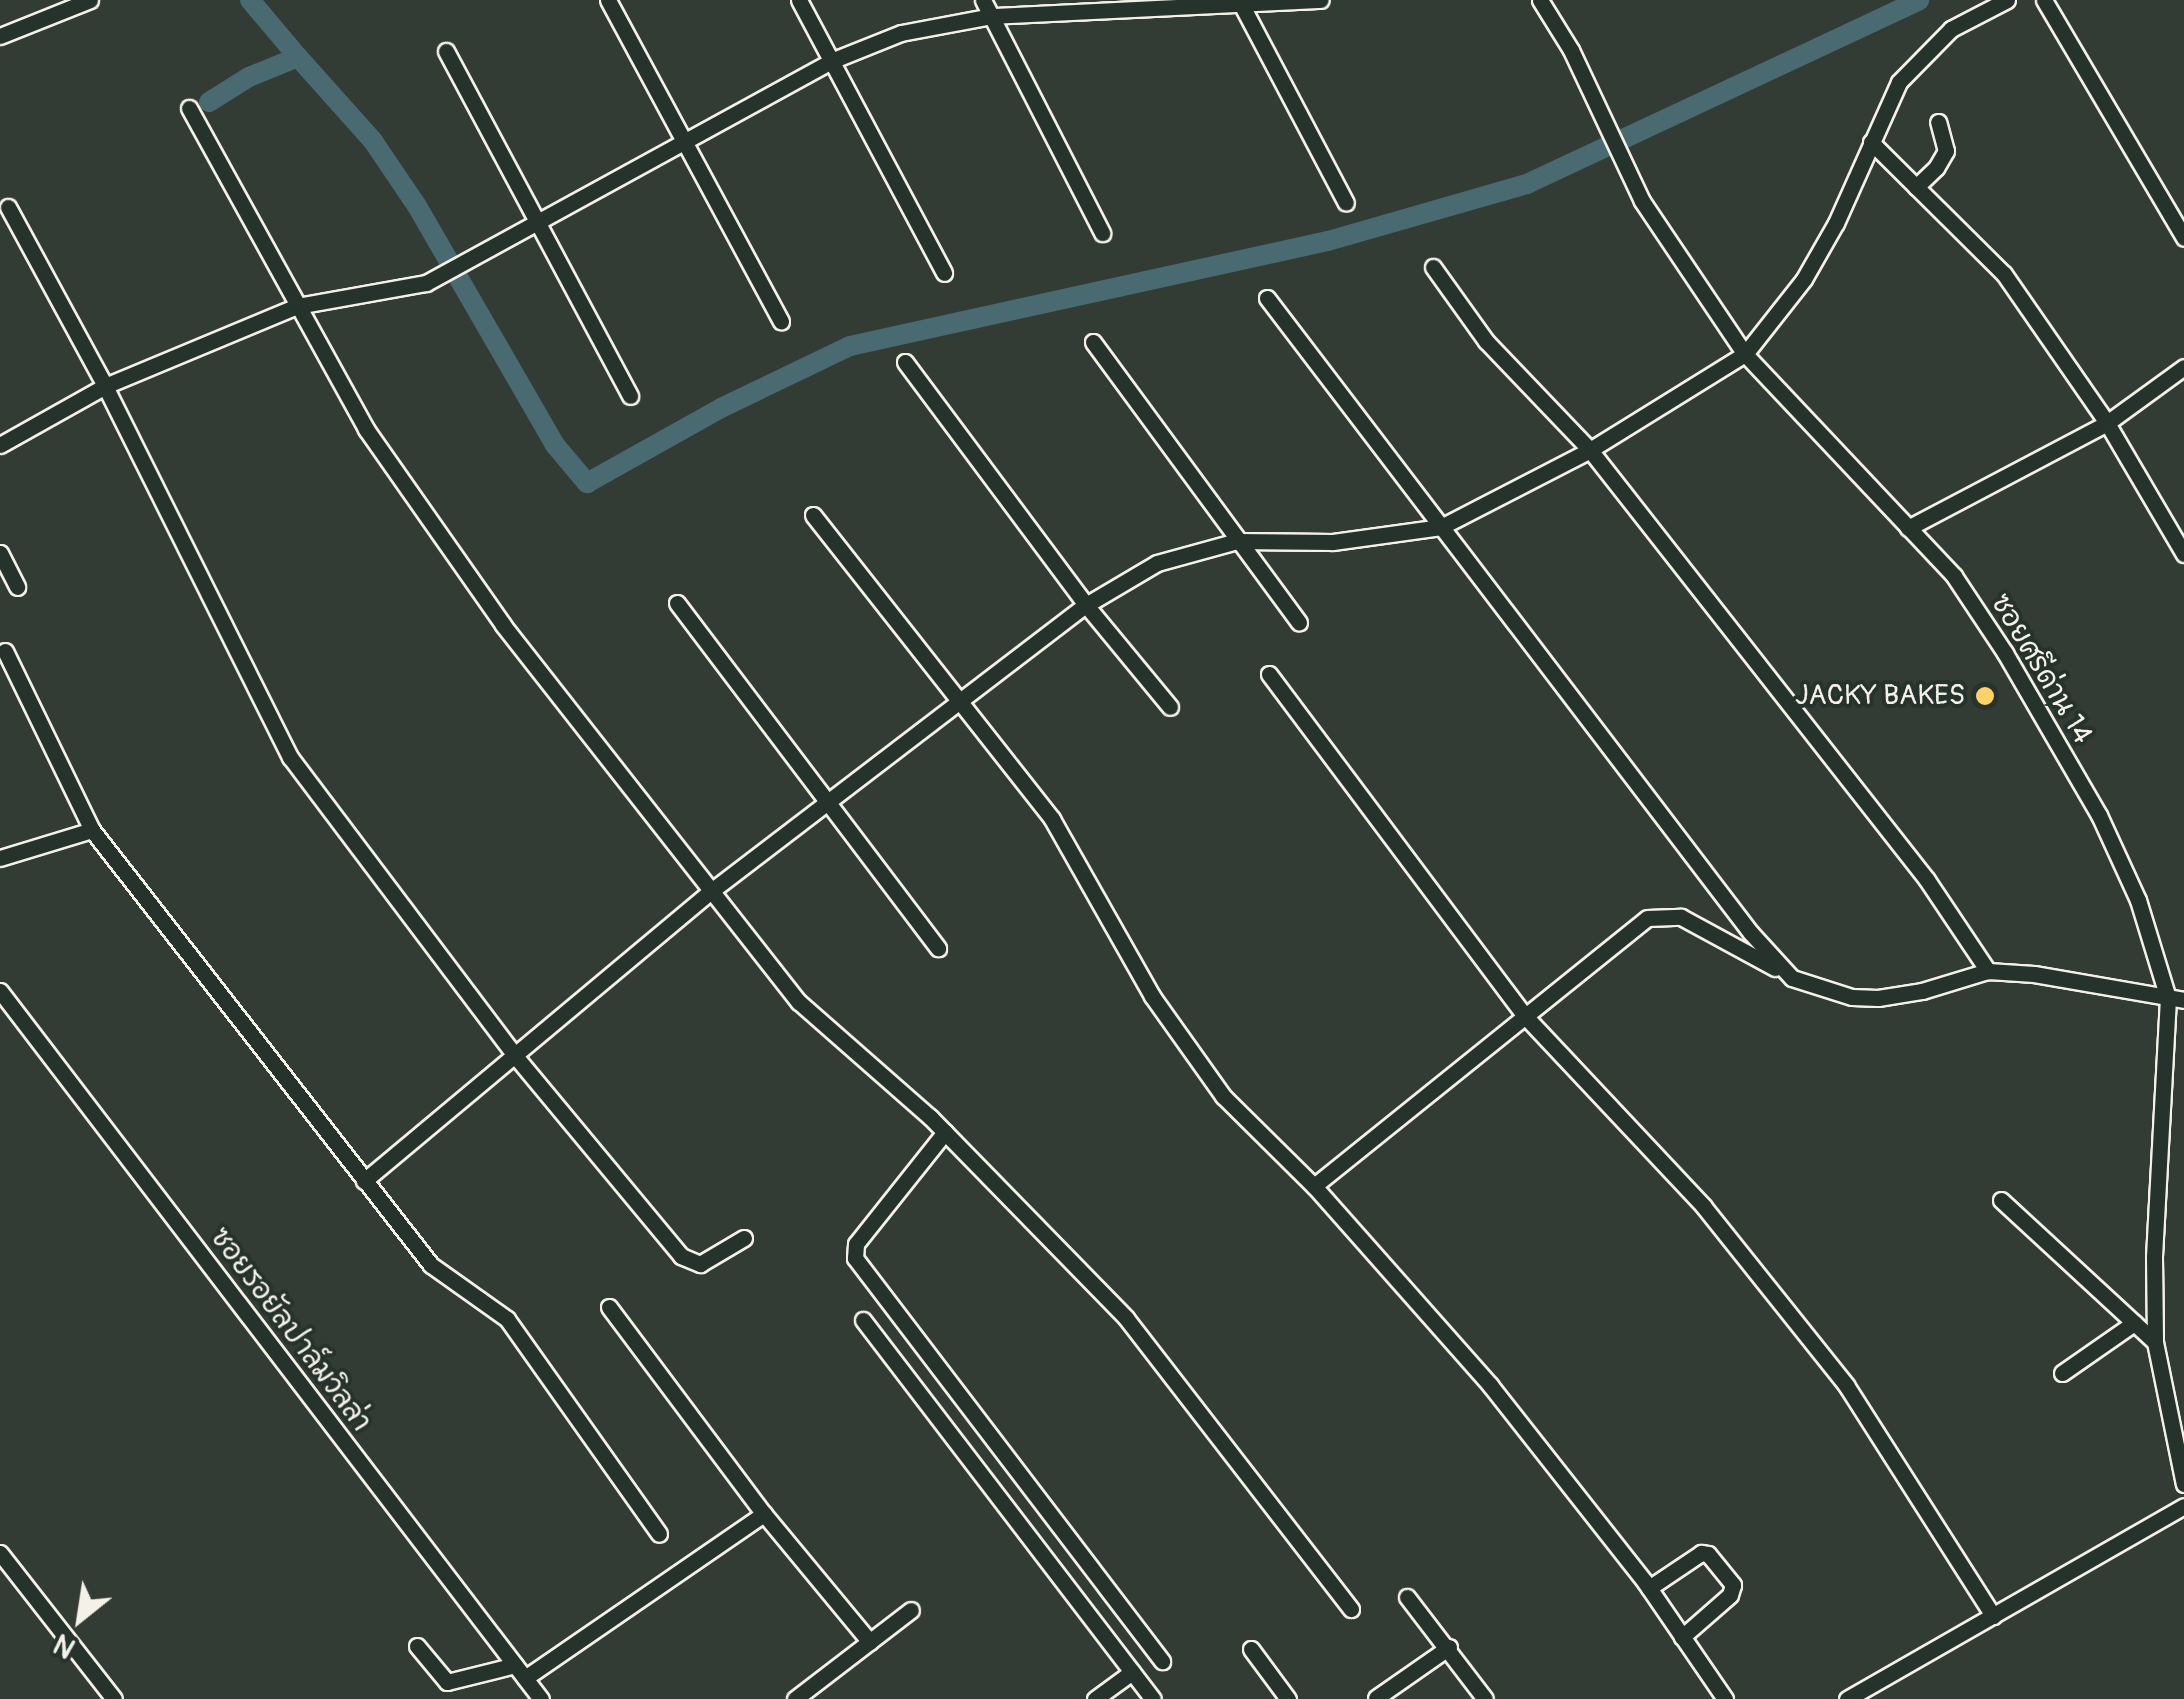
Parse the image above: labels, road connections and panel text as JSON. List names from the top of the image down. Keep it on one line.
{"streets":{"street":["ซอยศรีด่าน 14","ซอยรอยัลปาล์มวิลล่า"]},"places":["JACKY BAKES"],"north":"bottom left"}
